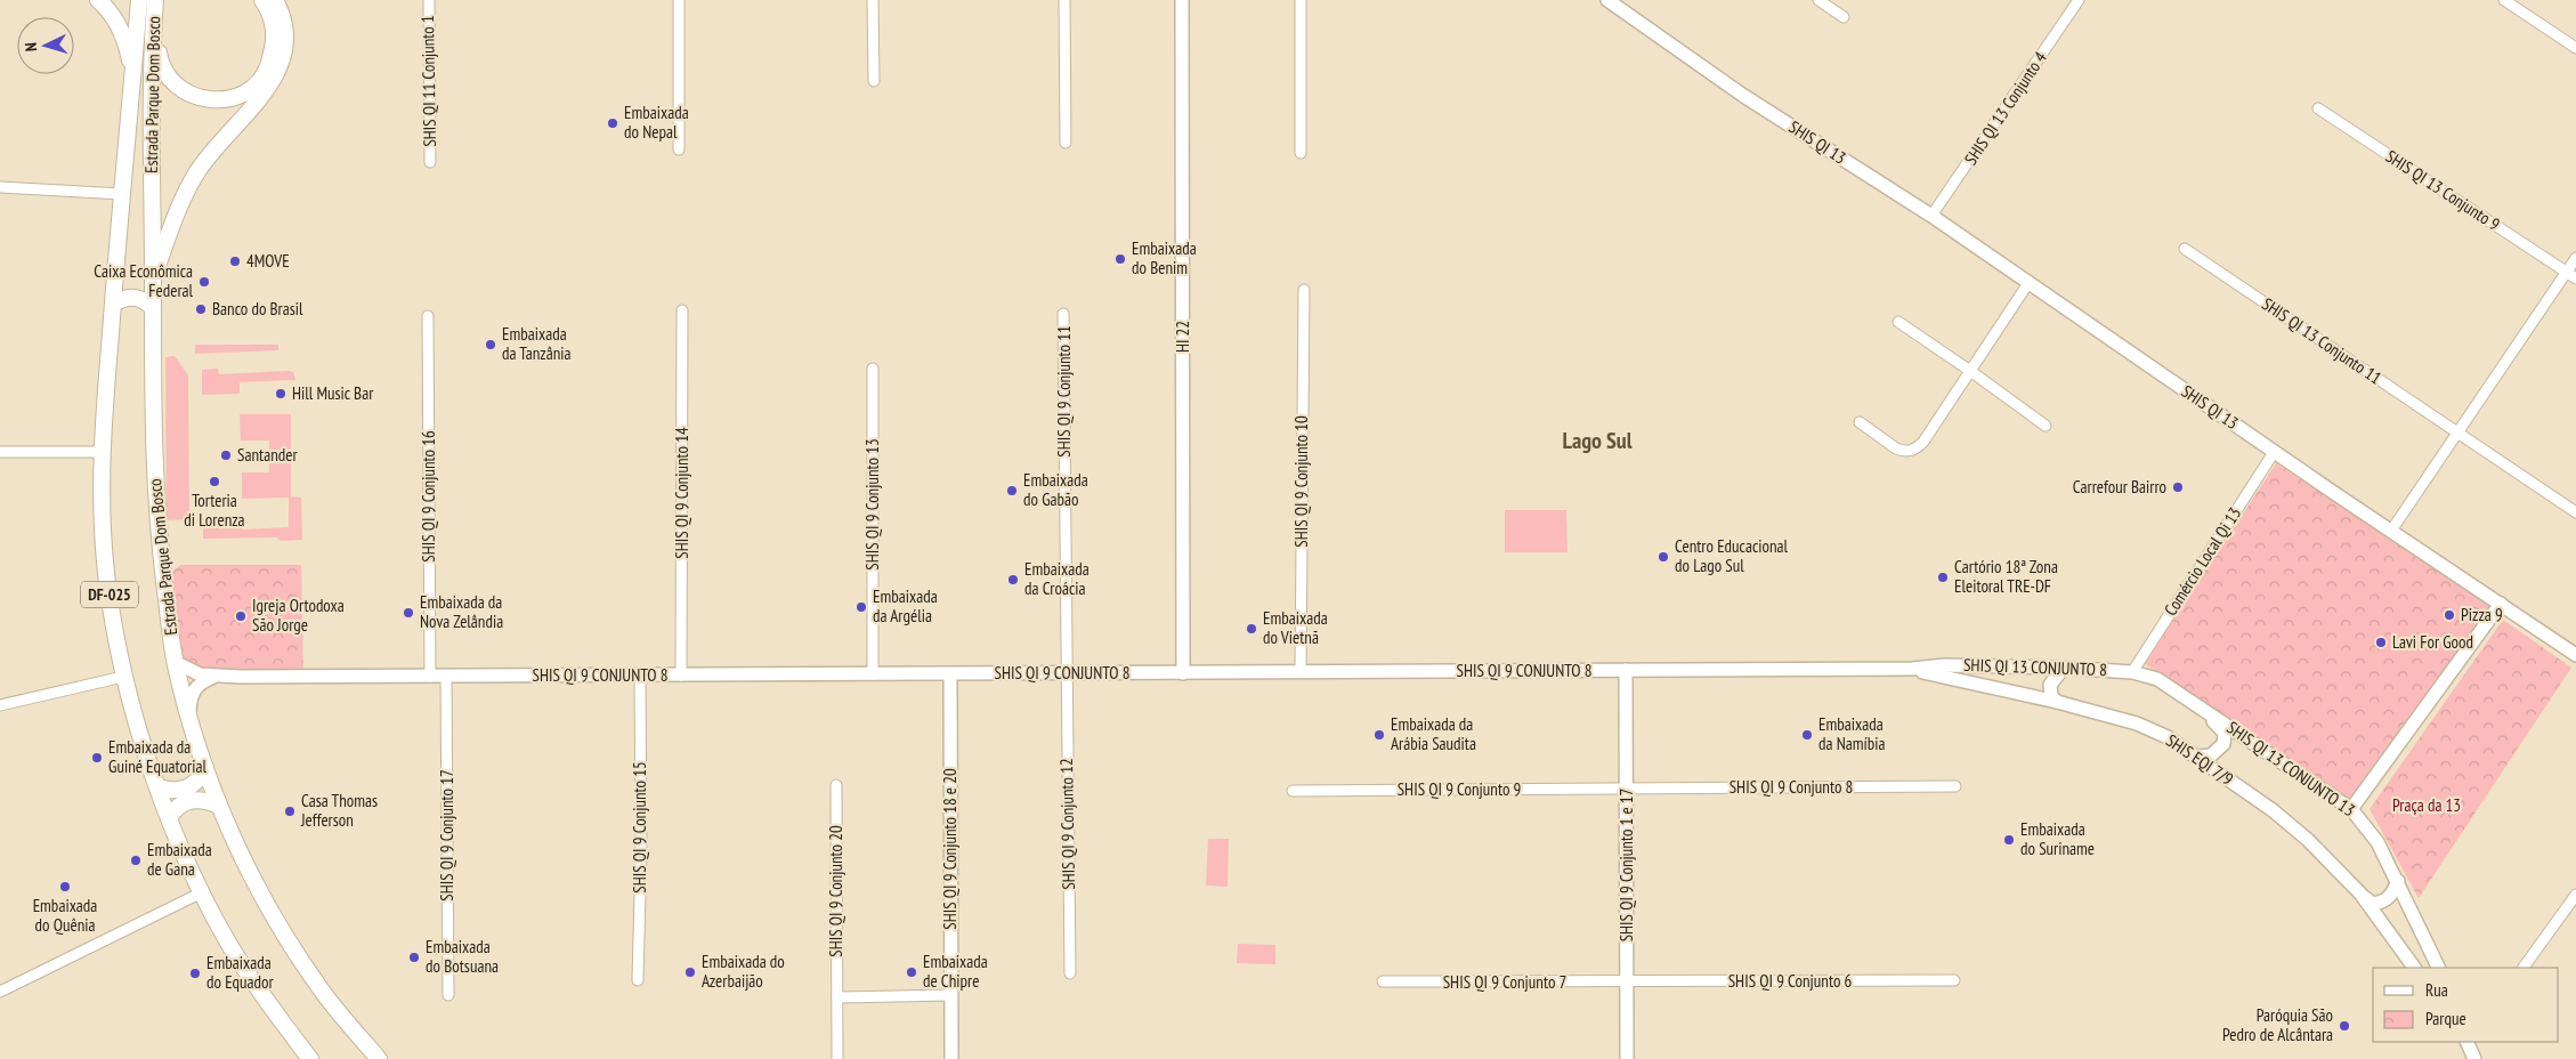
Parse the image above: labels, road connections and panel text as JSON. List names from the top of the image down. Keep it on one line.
{"streets":{"main road":["Estrada Parque Dom Bosco","DF-025"],"street":["SHIS QI 11 Conjunto 1","SHIS QI 13 Conjunto 4","SHIS QI 13","SHIS QI 13 Conjunto 9","HI 22","SHIS QI 13 Conjunto 11","SHIS QI 9 Conjunto 11","SHIS QI 9 Conjunto 10","SHIS QI 9 Conjunto 14","SHIS QI 9 Conjunto 16","SHIS QI 9 Conjunto 13","Comércio Local Qi 13","SHIS QI 13 CONJUNTO 8","SHIS QI 9 CONJUNTO 8","SHIS EQI 7/9","SHIS QI 13 CONJUNTO 13","SHIS QI 9 Conjunto 8","SHIS QI 9 Conjunto 9","SHIS QI 9 Conjunto 12","SHIS QI 9 Conjunto 15","SHIS QI 9 Conjunto 17","SHIS QI 9 Conjunto 18 e 20","SHIS QI 9 Conjunto 1 e 17","SHIS QI 9 Conjunto 20","SHIS QI 9 Conjunto 6","SHIS QI 9 Conjunto 7"]},"crossings":[["Estrada Parque Dom Bosco","SHIS QI 9 CONJUNTO 8"],["SHIS QI 13 Conjunto 4","SHIS QI 13"],["SHIS QI 13","Comércio Local Qi 13"],["HI 22","SHIS QI 9 CONJUNTO 8"],["SHIS QI 9 Conjunto 11","SHIS QI 9 CONJUNTO 8"],["SHIS QI 9 Conjunto 11","SHIS QI 9 Conjunto 12"],["SHIS QI 9 Conjunto 10","SHIS QI 9 CONJUNTO 8"],["SHIS QI 9 Conjunto 14","SHIS QI 9 CONJUNTO 8"],["SHIS QI 9 Conjunto 16","SHIS QI 9 CONJUNTO 8"],["SHIS QI 9 Conjunto 13","SHIS QI 9 CONJUNTO 8"],["Comércio Local Qi 13","SHIS QI 13 CONJUNTO 8"],["SHIS QI 13 CONJUNTO 8","SHIS QI 9 CONJUNTO 8"],["SHIS QI 13 CONJUNTO 8","SHIS EQI 7/9"],["SHIS QI 13 CONJUNTO 8","SHIS QI 13 CONJUNTO 13"],["SHIS QI 9 CONJUNTO 8","SHIS EQI 7/9"],["SHIS QI 9 CONJUNTO 8","SHIS QI 9 Conjunto 12"],["SHIS QI 9 CONJUNTO 8","SHIS QI 9 Conjunto 15"],["SHIS QI 9 CONJUNTO 8","SHIS QI 9 Conjunto 17"],["SHIS QI 9 CONJUNTO 8","SHIS QI 9 Conjunto 18 e 20"],["SHIS QI 9 CONJUNTO 8","SHIS QI 9 Conjunto 1 e 17"],["SHIS QI 9 Conjunto 8","SHIS QI 9 Conjunto 9"],["SHIS QI 9 Conjunto 8","SHIS QI 9 Conjunto 1 e 17"],["SHIS QI 9 Conjunto 9","SHIS QI 9 Conjunto 1 e 17"],["SHIS QI 9 Conjunto 1 e 17","SHIS QI 9 Conjunto 6"],["SHIS QI 9 Conjunto 1 e 17","SHIS QI 9 Conjunto 7"],["SHIS QI 9 Conjunto 6","SHIS QI 9 Conjunto 7"]],"districts":["Lago Sul"],"parks":["Praça da 13"],"places":["Embaixada do Nepal","Embaixada do Benim","4MOVE","Caixa Econômica Federal","Banco do Brasil","Embaixada da Tanzânia","Hill Music Bar","Santander","Torteria di Lorenza","Carrefour Bairro","Embaixada do Gabão","Centro Educacional do Lago Sul","Cartório 18ª Zona Eleitoral TRE-DF","Embaixada da Croácia","Embaixada da Argélia","Embaixada da Nova Zelândia","Pizza 9","Igreja Ortodoxa São Jorge","Embaixada do Vietnã","Lavi For Good","Embaixada da Arábia Saudita","Embaixada da Namíbia","Embaixada da Guiné Equatorial","Casa Thomas Jefferson","Embaixada do Suriname","Embaixada de Gana","Embaixada do Quênia","Embaixada do Botsuana","Embaixada do Azerbaijão","Embaixada de Chipre","Embaixada do Equador","Paróquia São Pedro de Alcântara"],"legend":["Rua","Parque"],"north":"left"}
